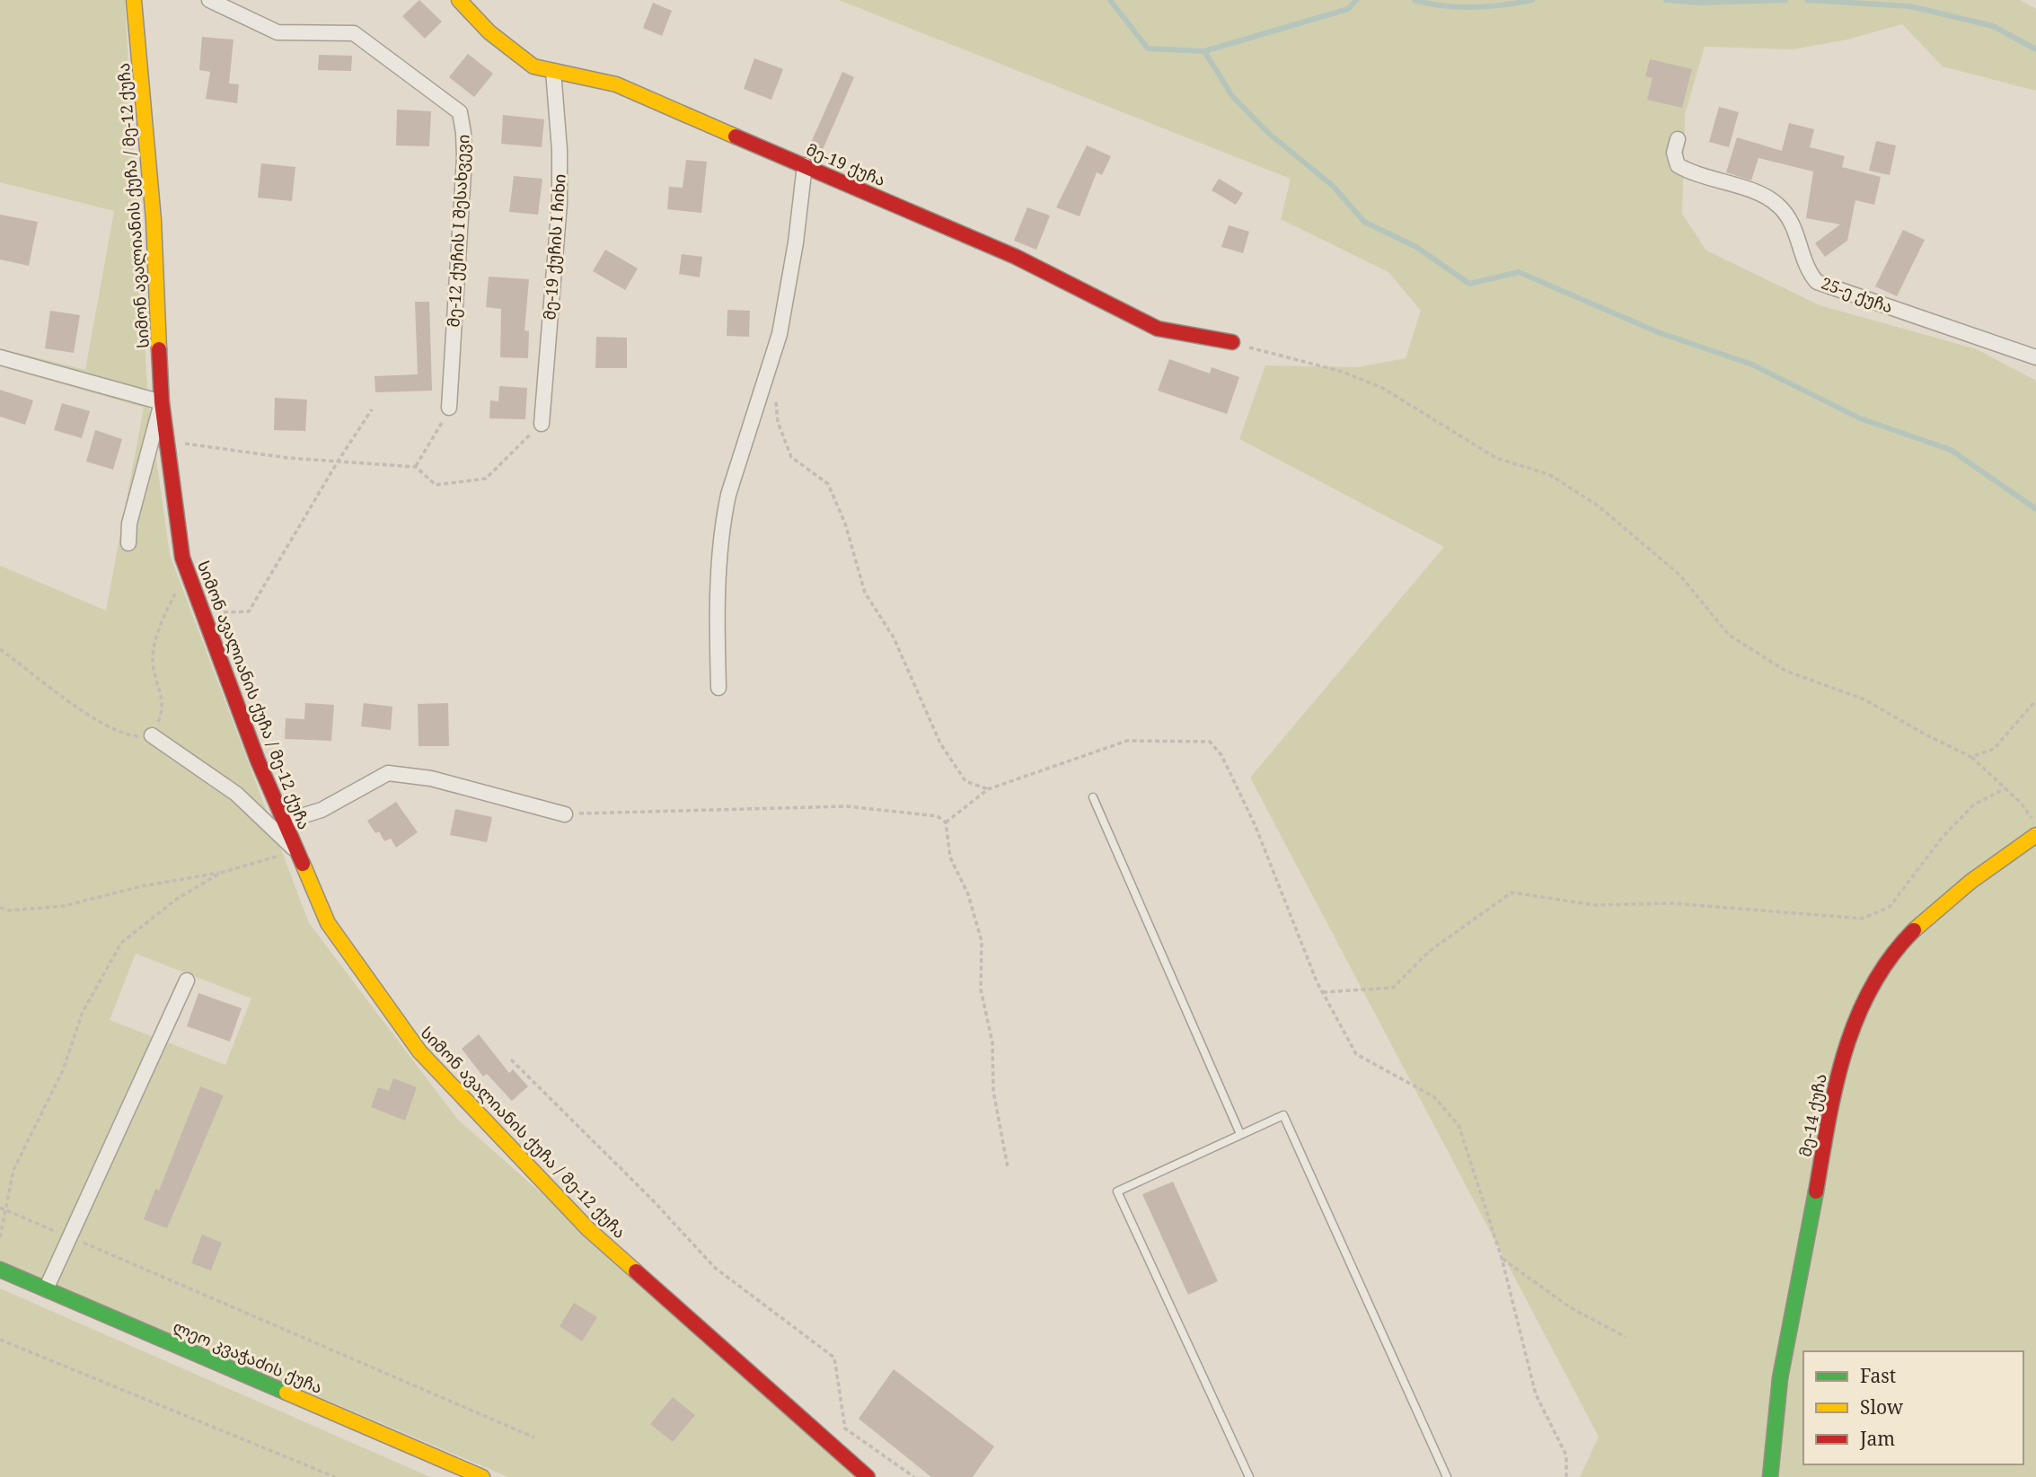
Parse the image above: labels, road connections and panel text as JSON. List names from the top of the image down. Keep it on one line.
{"streets":{"street":["მე-19 ქუჩა","სიმონ ავალიანის ქუჩა / მე-12 ქუჩა","მე-12 ქუჩის I შესახვევი","მე-19 ქუჩის I ჩიხი","25-ე ქუჩა","მე-14 ქუჩა","ლეო კვაჭაძის ქუჩა"]},"crossings":[["მე-19 ქუჩა","მე-19 ქუჩის I ჩიხი"]],"legend":["Fast","Slow","Jam"]}
